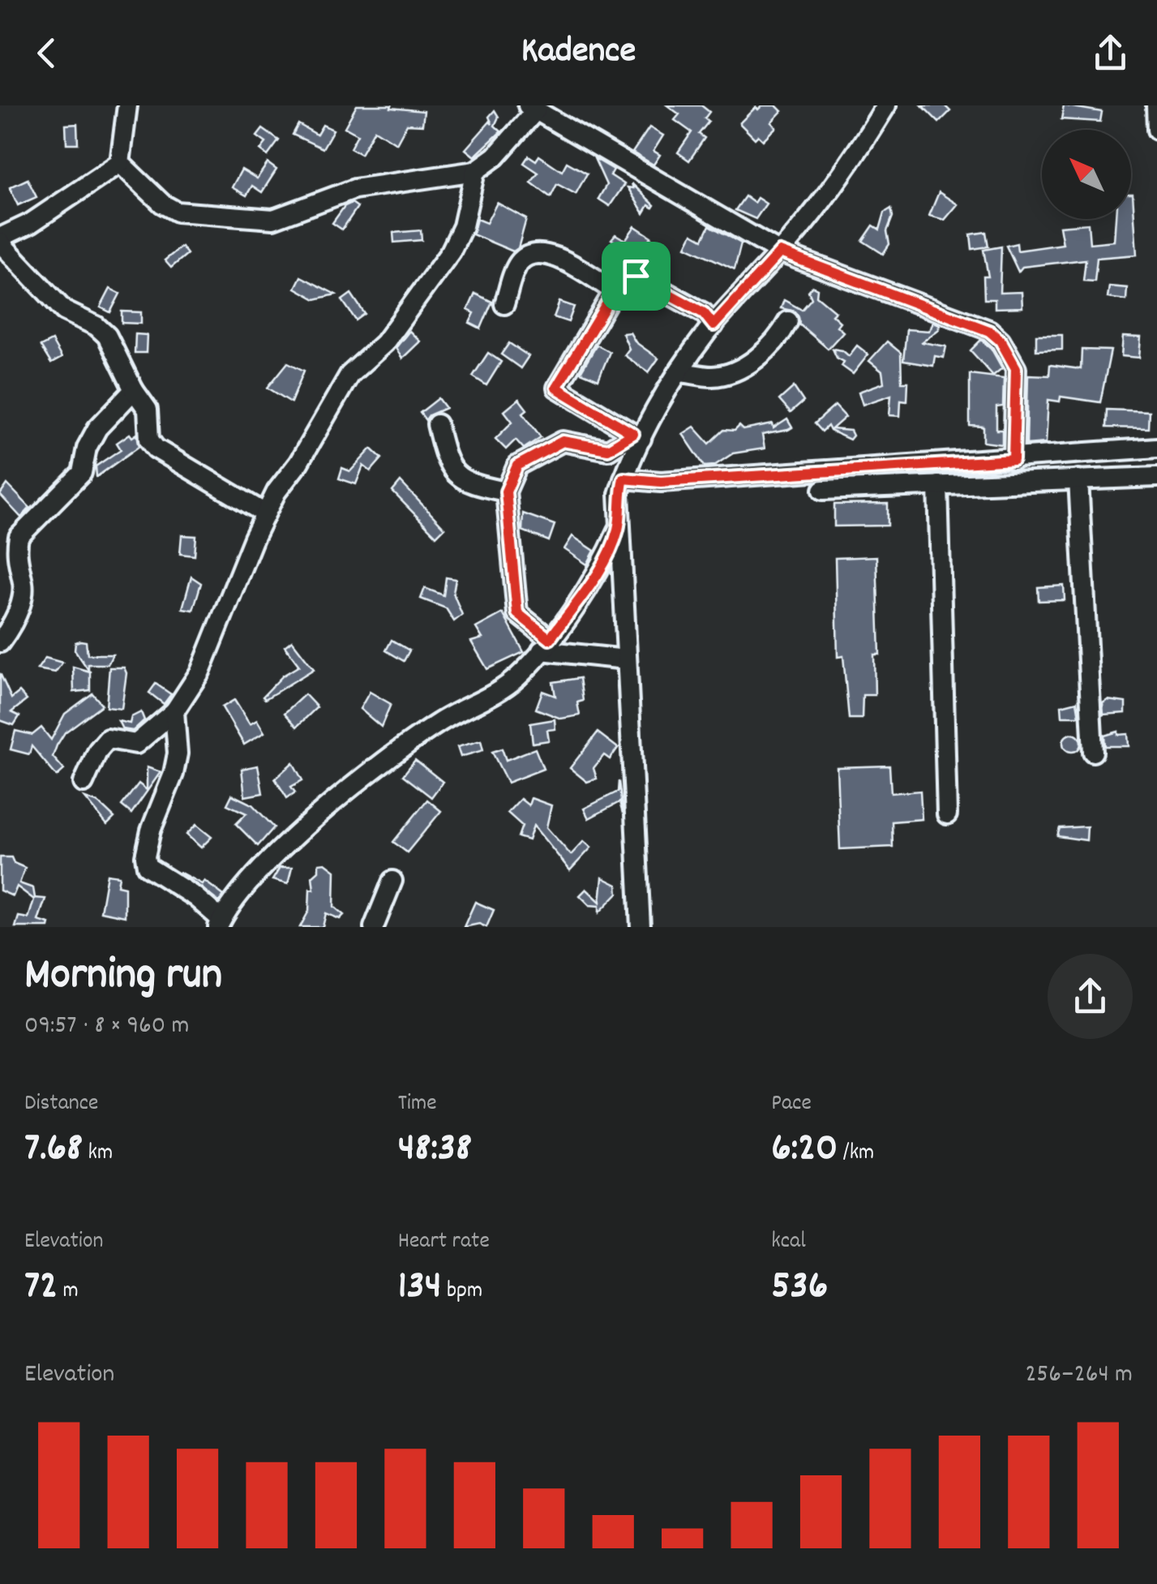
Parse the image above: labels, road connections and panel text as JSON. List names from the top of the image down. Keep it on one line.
{"north":"top left","page":{"header":"Kadence","heading":["Morning run","09:57 · 8 × 960 m"],"stats":[["Distance","7.68 km"],["Time","48:38"],["Pace","6:20 /km"],["Elevation","72 m"],["Heart rate","134 bpm"],["kcal","536"]],"chart":["Elevation","256–264 m"]}}
